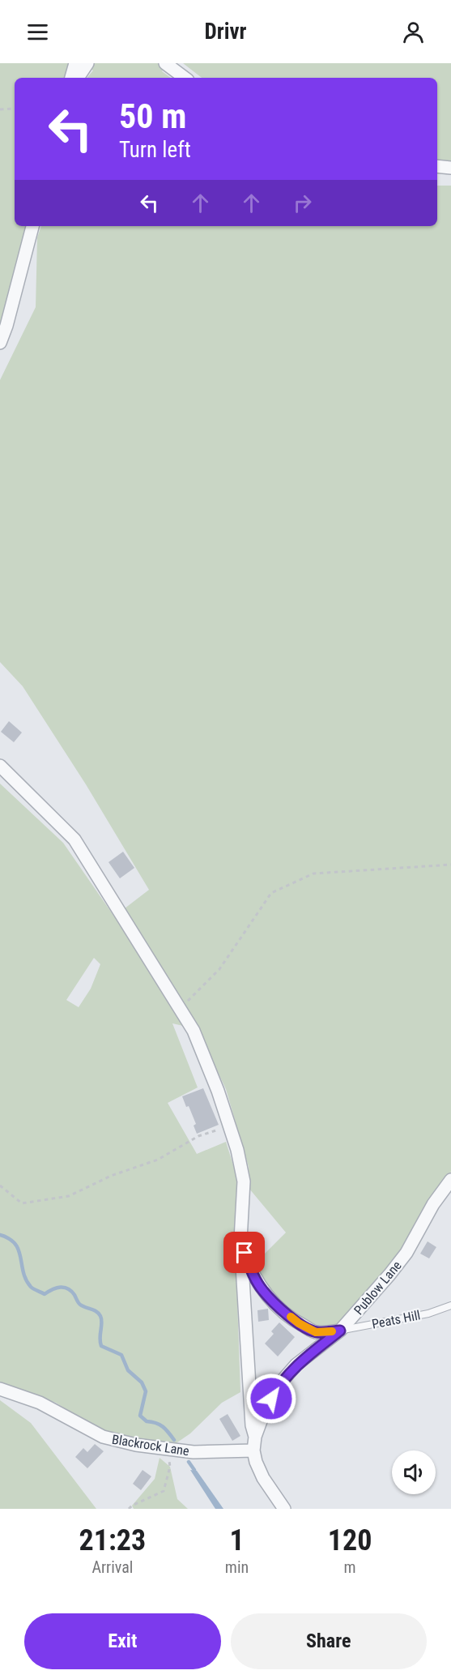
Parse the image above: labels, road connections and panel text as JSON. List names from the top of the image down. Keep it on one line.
{"streets":{"street":["Publow Lane","Blackrock Lane"],"lane":["Peats Hill"]},"crossings":[["Publow Lane","Peats Hill"],["Publow Lane","Blackrock Lane"]],"page":{"header":"Drivr","turn":["50 m","Turn left"],"eta":["21:23","Arrival","1","min","120","m"],"buttons":["Exit","Share"]}}
